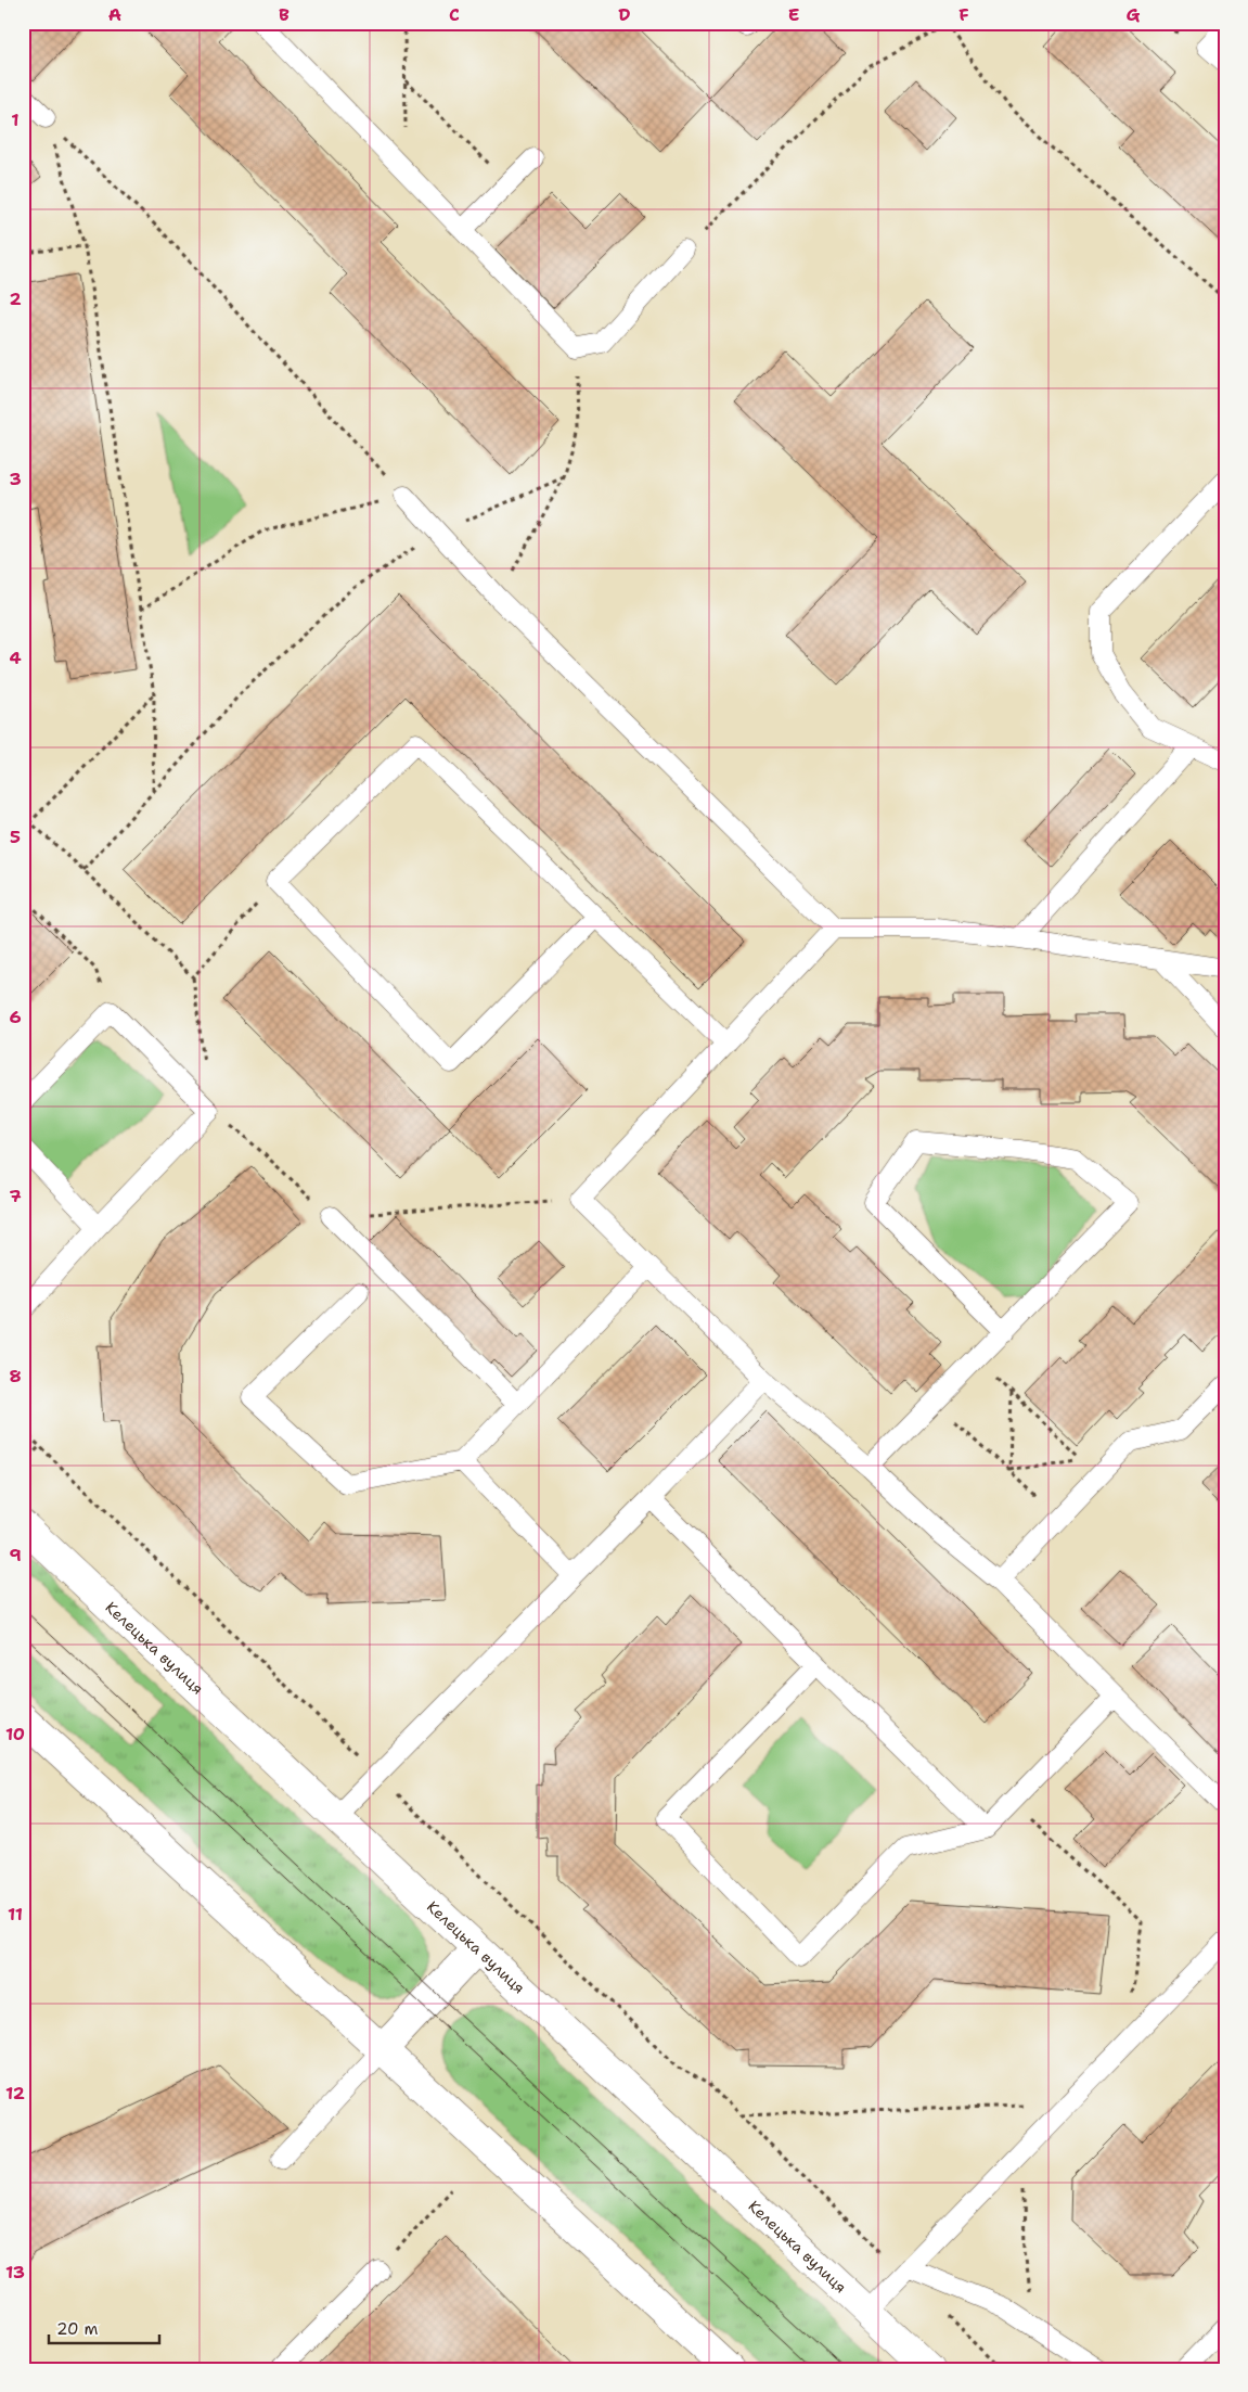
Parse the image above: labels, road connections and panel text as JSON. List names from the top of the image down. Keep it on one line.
{"streets":{"main road":["Келецька вулиця"]},"scale_bar":"20 m","grid":{"columns":["A","B","C","D","E","F","G"],"rows":["1","2","3","4","5","6","7","8","9","10","11","12","13"]}}
